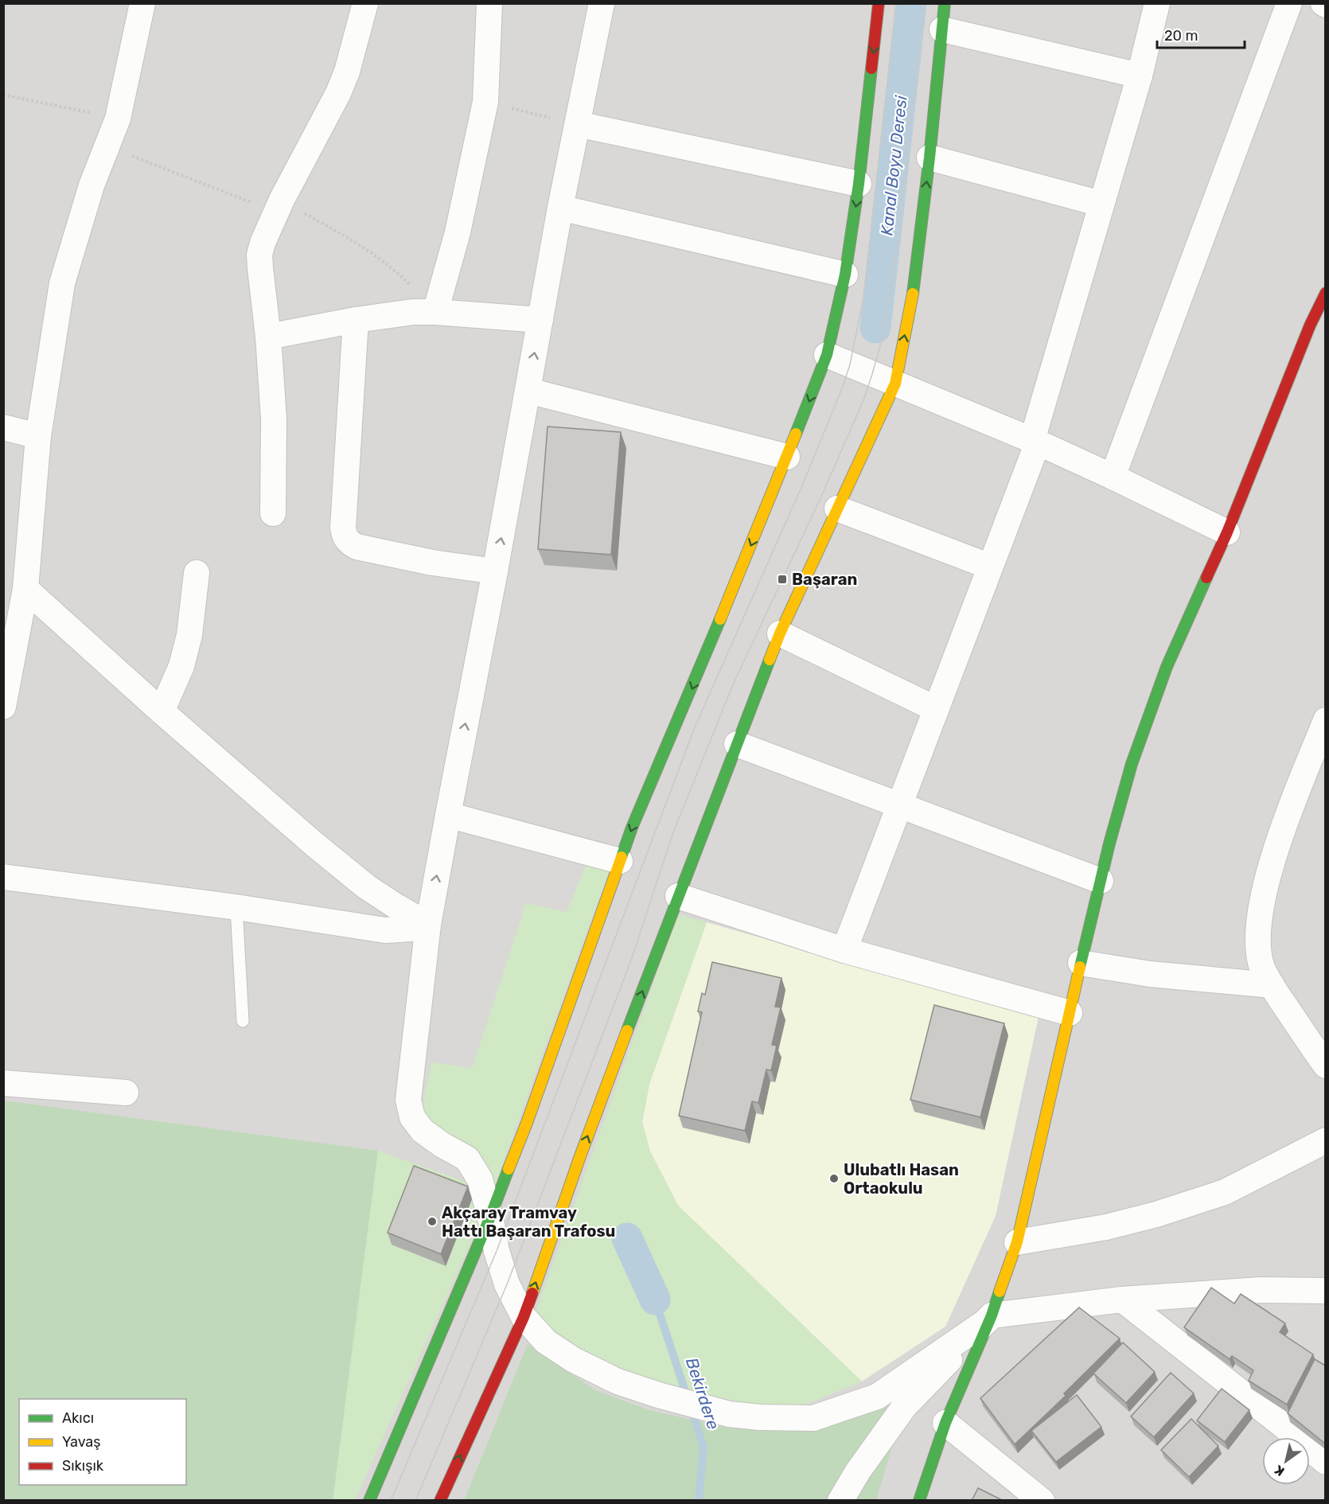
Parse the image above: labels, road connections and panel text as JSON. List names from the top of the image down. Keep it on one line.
{"water":["Kanal Boyu Deresi","Bekirdere"],"places":{"transit":["Başaran"],"other":["Ulubatlı Hasan Ortaokulu","Akçaray Tramvay Hattı Başaran Trafosu"]},"legend":["Akıcı","Yavaş","Sıkışık"],"scale_bar":"20 m","north":"bottom left"}
